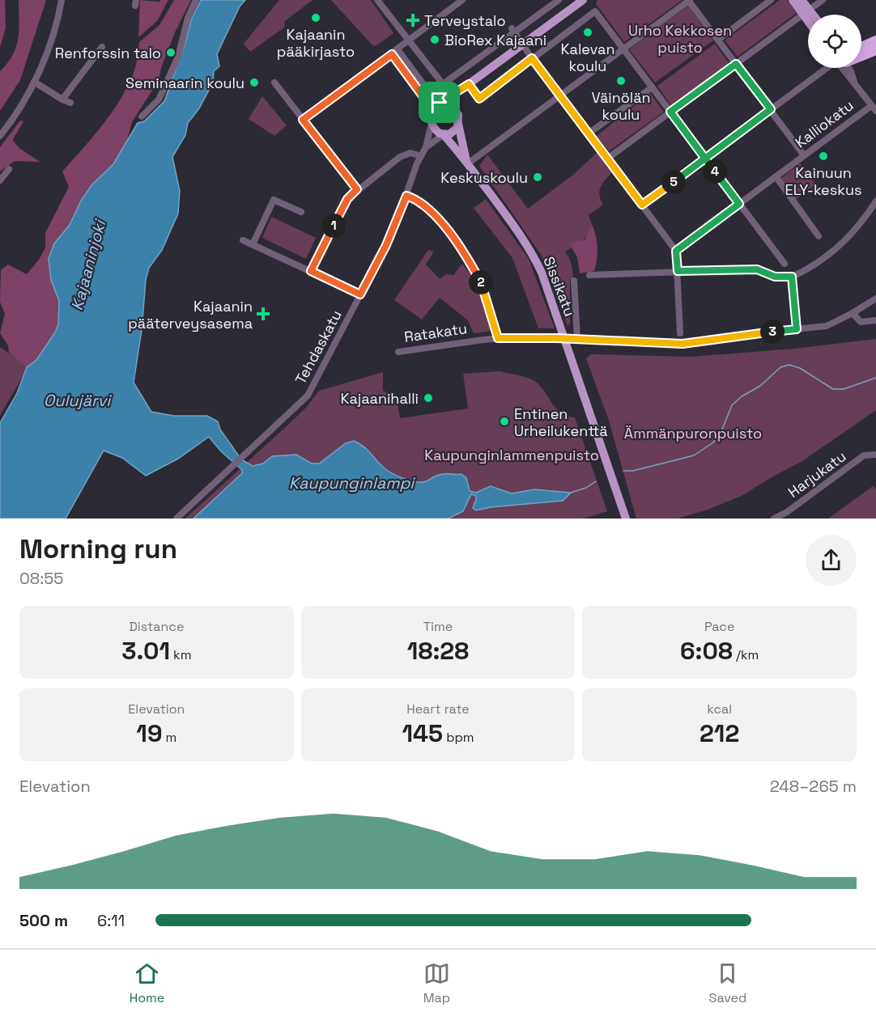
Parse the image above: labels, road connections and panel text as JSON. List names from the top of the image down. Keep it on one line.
{"streets":{"main road":["Sissikatu"],"street":["Kalliokatu","Ratakatu","Tehdaskatu","Harjukatu"]},"crossings":[["Sissikatu","Ratakatu"],["Sissikatu","Tehdaskatu"]],"water":["Kajaaninjoki","Oulujärvi","Kaupunginlampi"],"parks":["Urho Kekkosen puisto","Ämmänpuronpuisto","Kaupunginlammenpuisto"],"places":{"other":["Kajaanin pääkirjasto","Kalevan koulu","BioRex Kajaani","Renforssin talo","Väinölän koulu","Seminaarin koulu","Kainuun ELY-keskus","Keskuskoulu","Kajaanihalli","Entinen Urheilukenttä"],"health":["Terveystalo","Kajaanin pääterveysasema"]},"page":{"pins":["4","5","1","2","3"],"heading":["Morning run","08:55"],"stats":[["Distance","3.01 km"],["Time","18:28"],["Pace","6:08 /km"],["Elevation","19 m"],["Heart rate","145 bpm"],["kcal","212"]],"chart":["Elevation","248–265 m"],"list":[{"name":"500 m","note":"6:11"}],"tabs":["Home","Map","Saved"]}}
